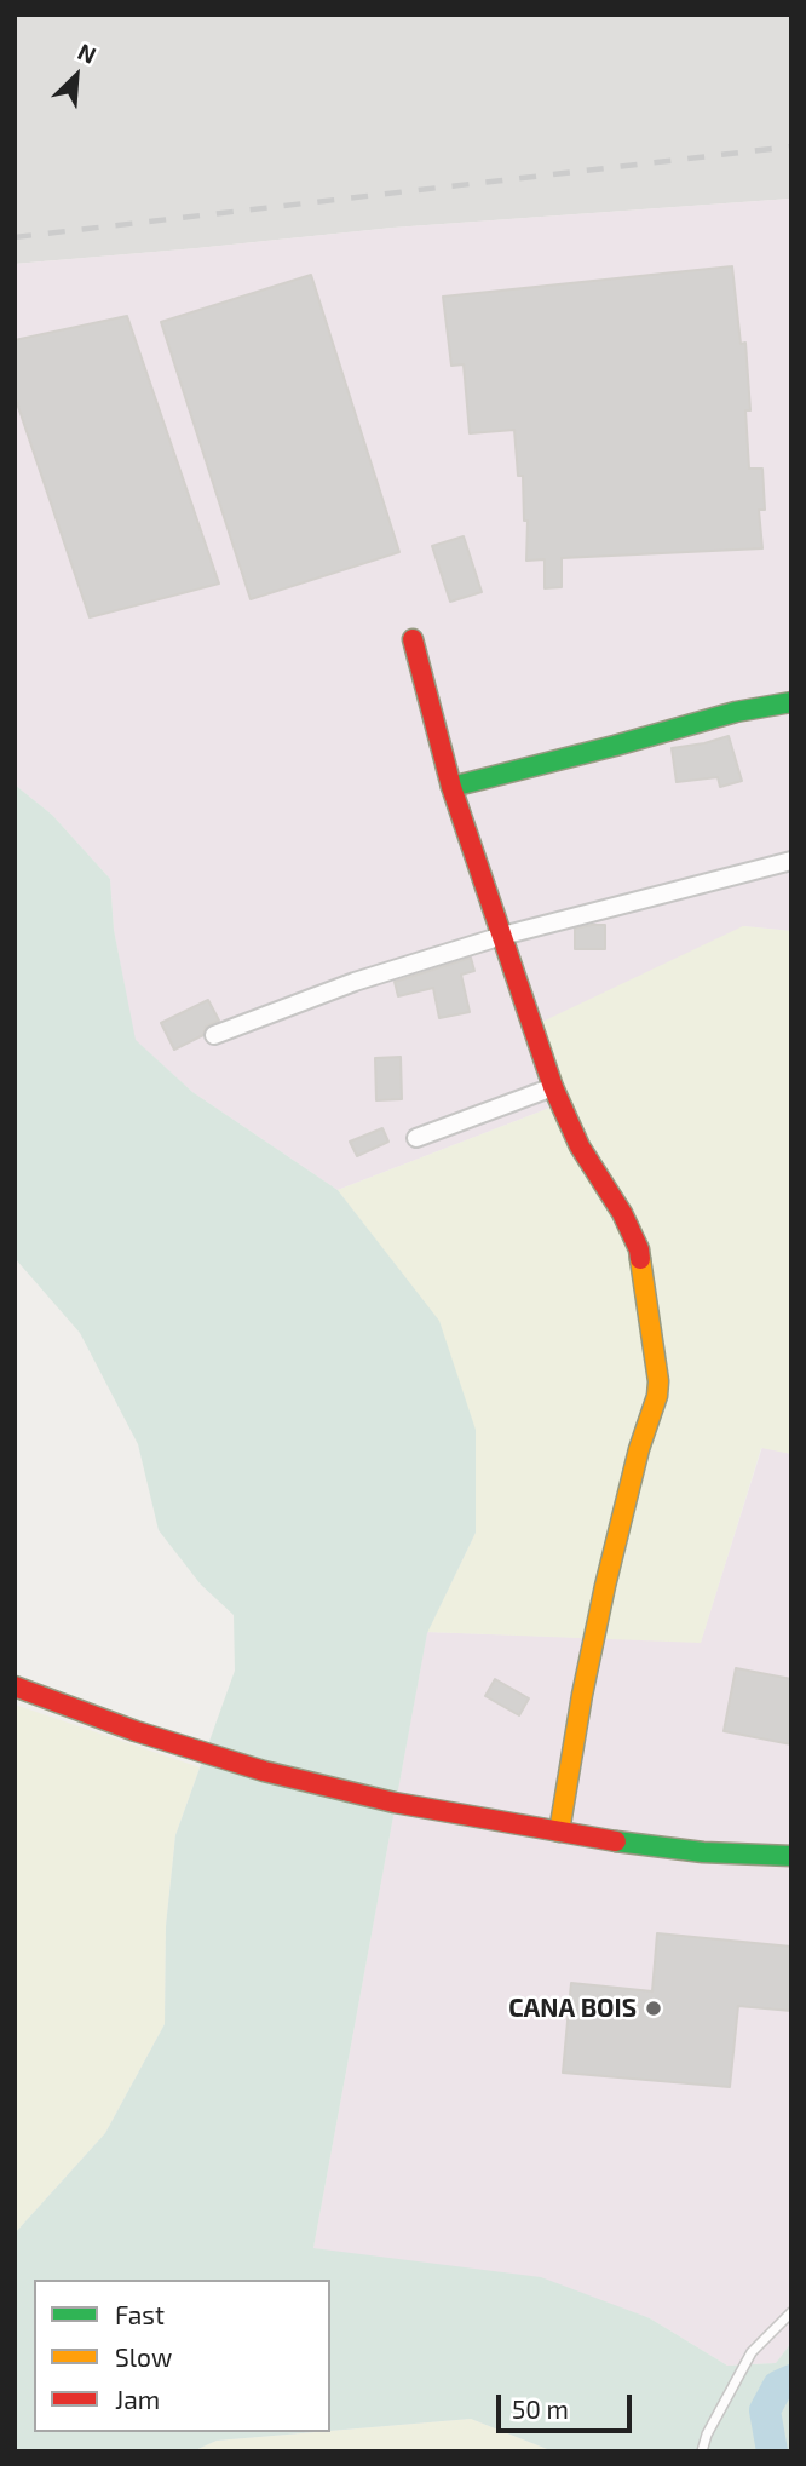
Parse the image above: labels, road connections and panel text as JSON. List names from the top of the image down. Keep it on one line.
{"places":["CANA BOIS"],"legend":["Fast","Slow","Jam"],"scale_bar":"50 m","north":"top right"}
